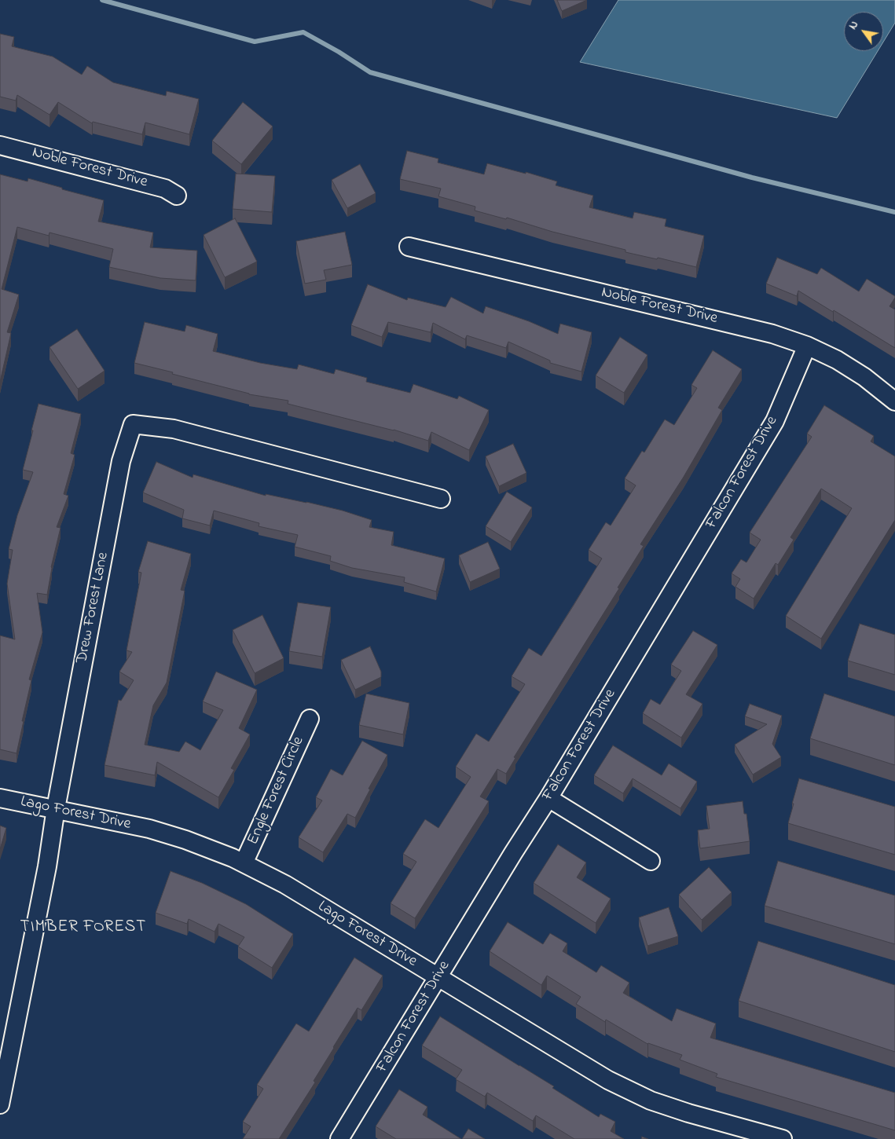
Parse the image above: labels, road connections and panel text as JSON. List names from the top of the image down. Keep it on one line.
{"streets":{"street":["Noble Forest Drive","Falcon Forest Drive","Drew Forest Lane","Engle Forest Circle","Lago Forest Drive"]},"crossings":[["Noble Forest Drive","Falcon Forest Drive"],["Falcon Forest Drive","Lago Forest Drive"],["Drew Forest Lane","Lago Forest Drive"],["Engle Forest Circle","Lago Forest Drive"]],"districts":["TIMBER FOREST"],"north":"top left"}
